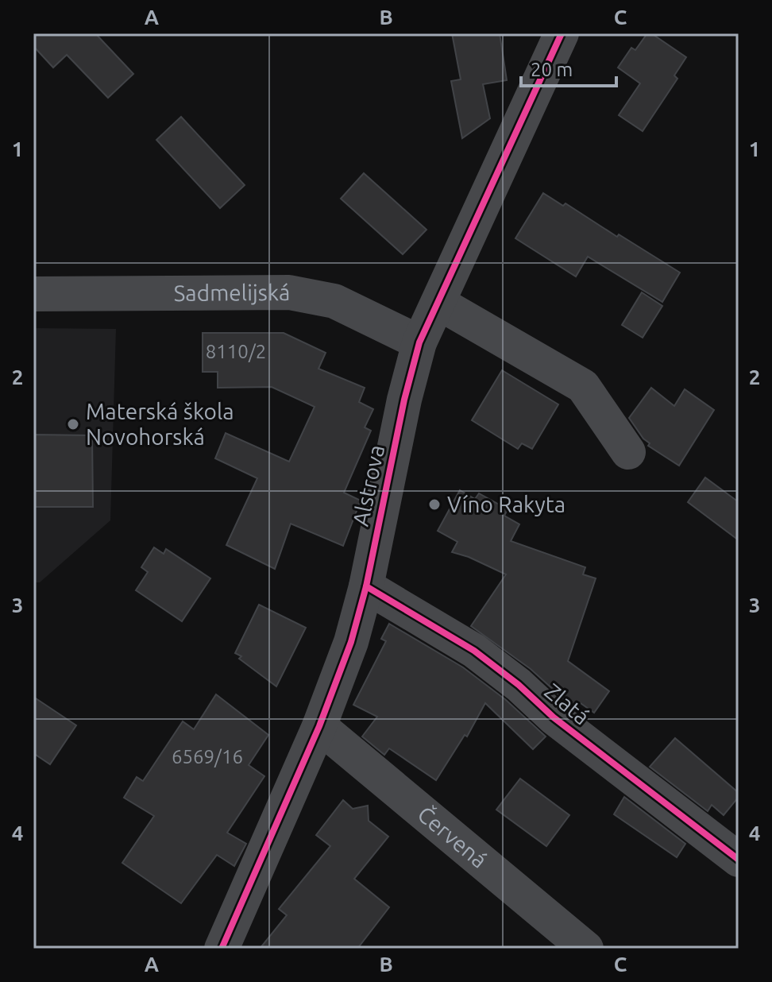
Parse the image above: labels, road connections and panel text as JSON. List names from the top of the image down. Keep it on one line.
{"streets":{"street":["Sadmelijská","Alstrova","Zlatá","Červená"]},"crossings":[["Sadmelijská","Alstrova"],["Alstrova","Zlatá"],["Alstrova","Červená"]],"places":["Materská škola Novohorská","Víno Rakyta"],"house_numbers":["8110/2","6569/16"],"scale_bar":"20 m","grid":{"columns":["A","B","C"],"rows":["1","2","3","4"]}}
